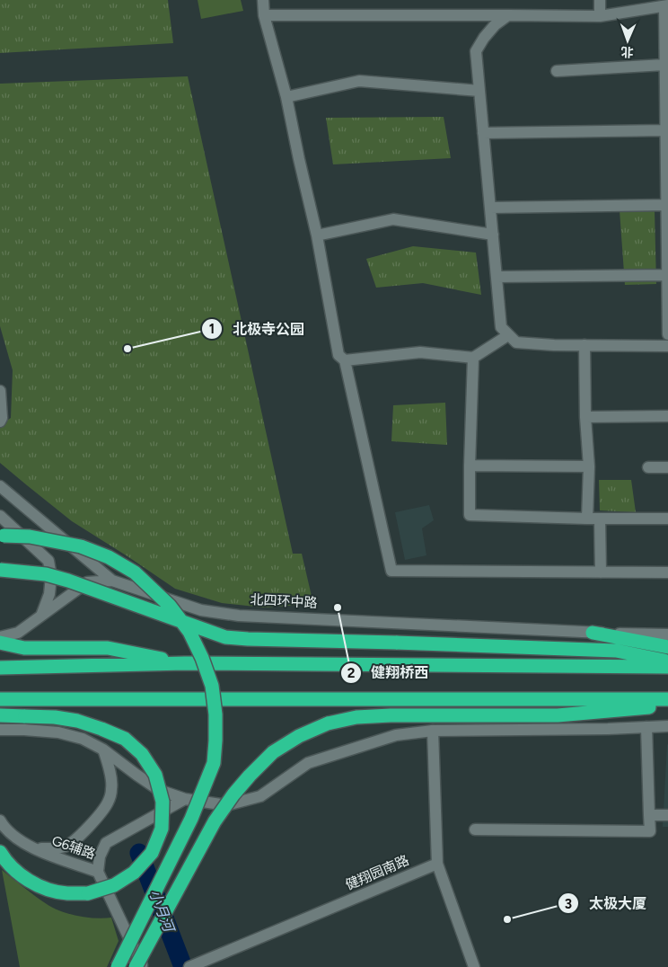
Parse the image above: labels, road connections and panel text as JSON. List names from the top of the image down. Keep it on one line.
{"streets":{"street":["北四环中路","G6辅路","健翔园南路"]},"water":["小月河"],"places":["北极寺公园","健翔桥西","太极大厦"],"north":"bottom"}
